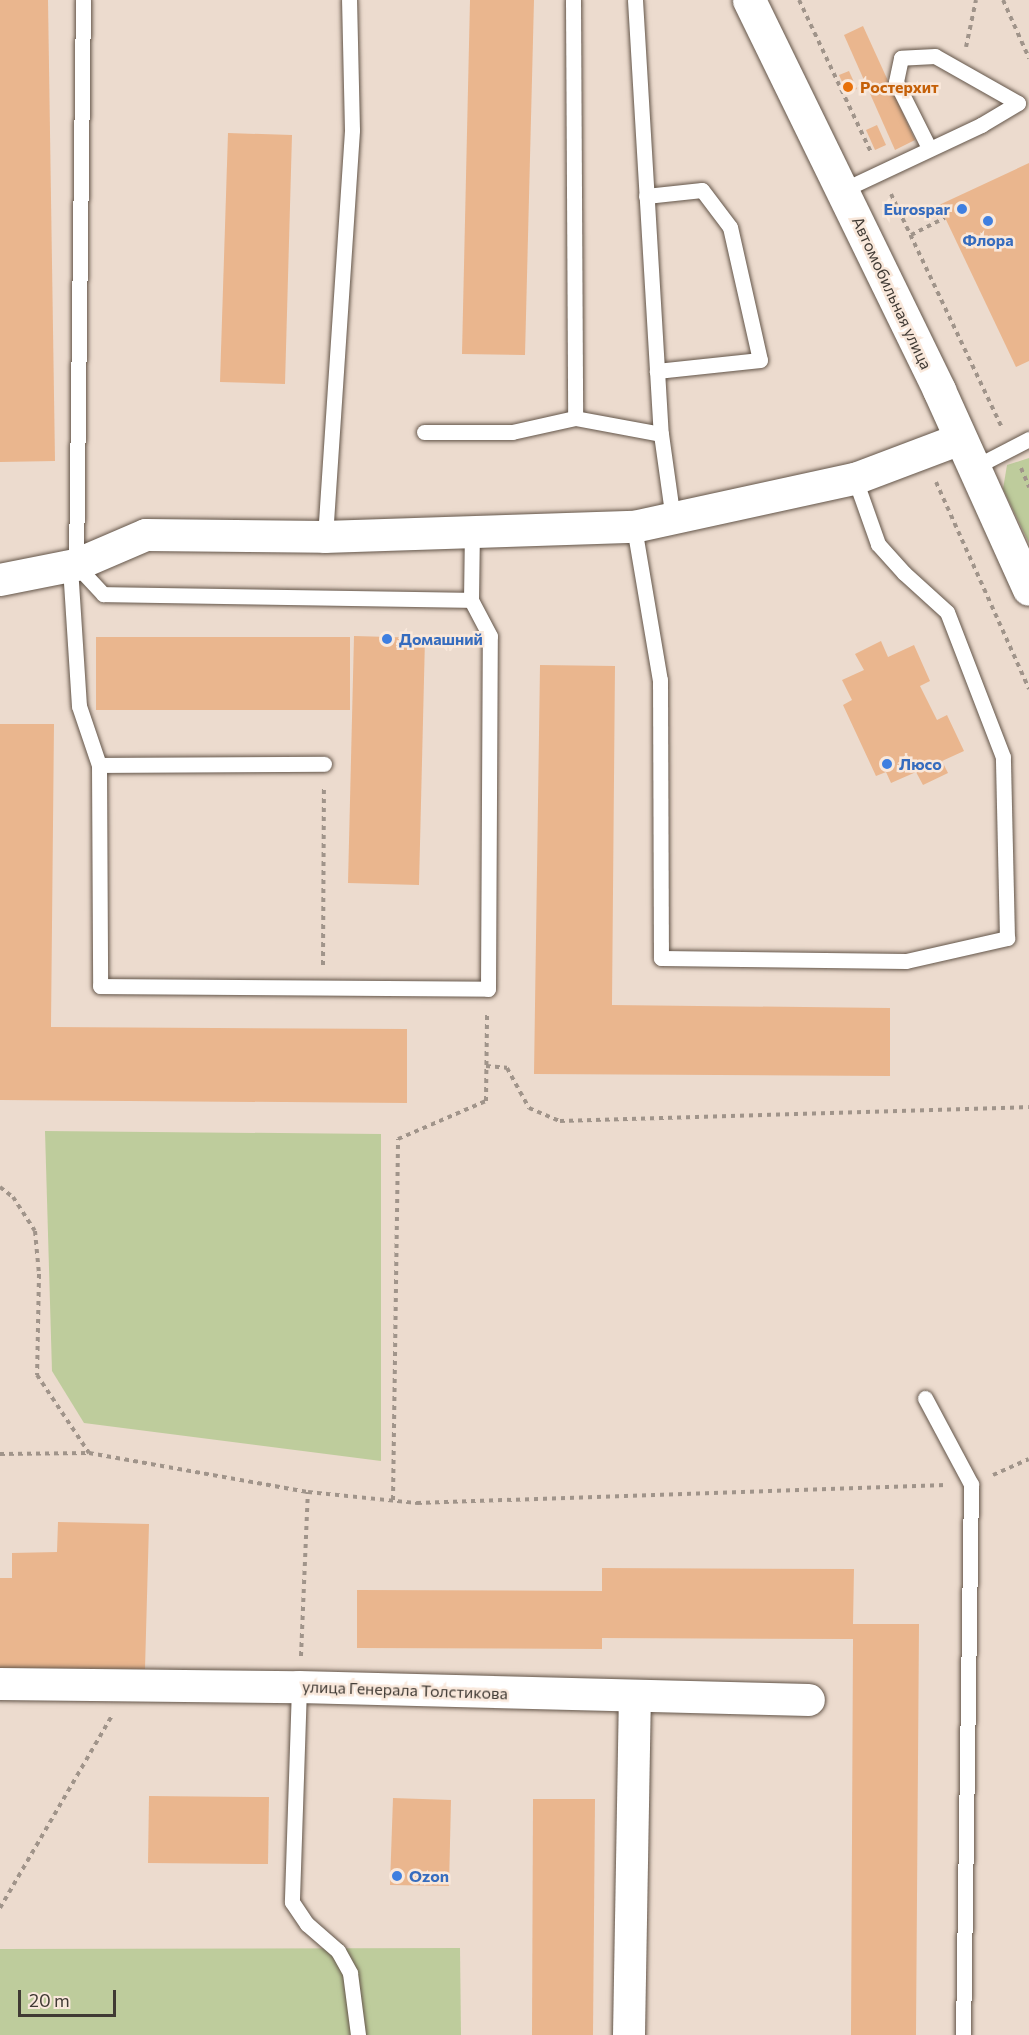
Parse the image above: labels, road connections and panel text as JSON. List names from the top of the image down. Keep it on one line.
{"streets":{"street":["Автомобильная улица","улица Генерала Толстикова"]},"places":["Ростерхит","Eurospar","Флора","Домашний","Люсо","Ozon"],"scale_bar":"20 m"}
